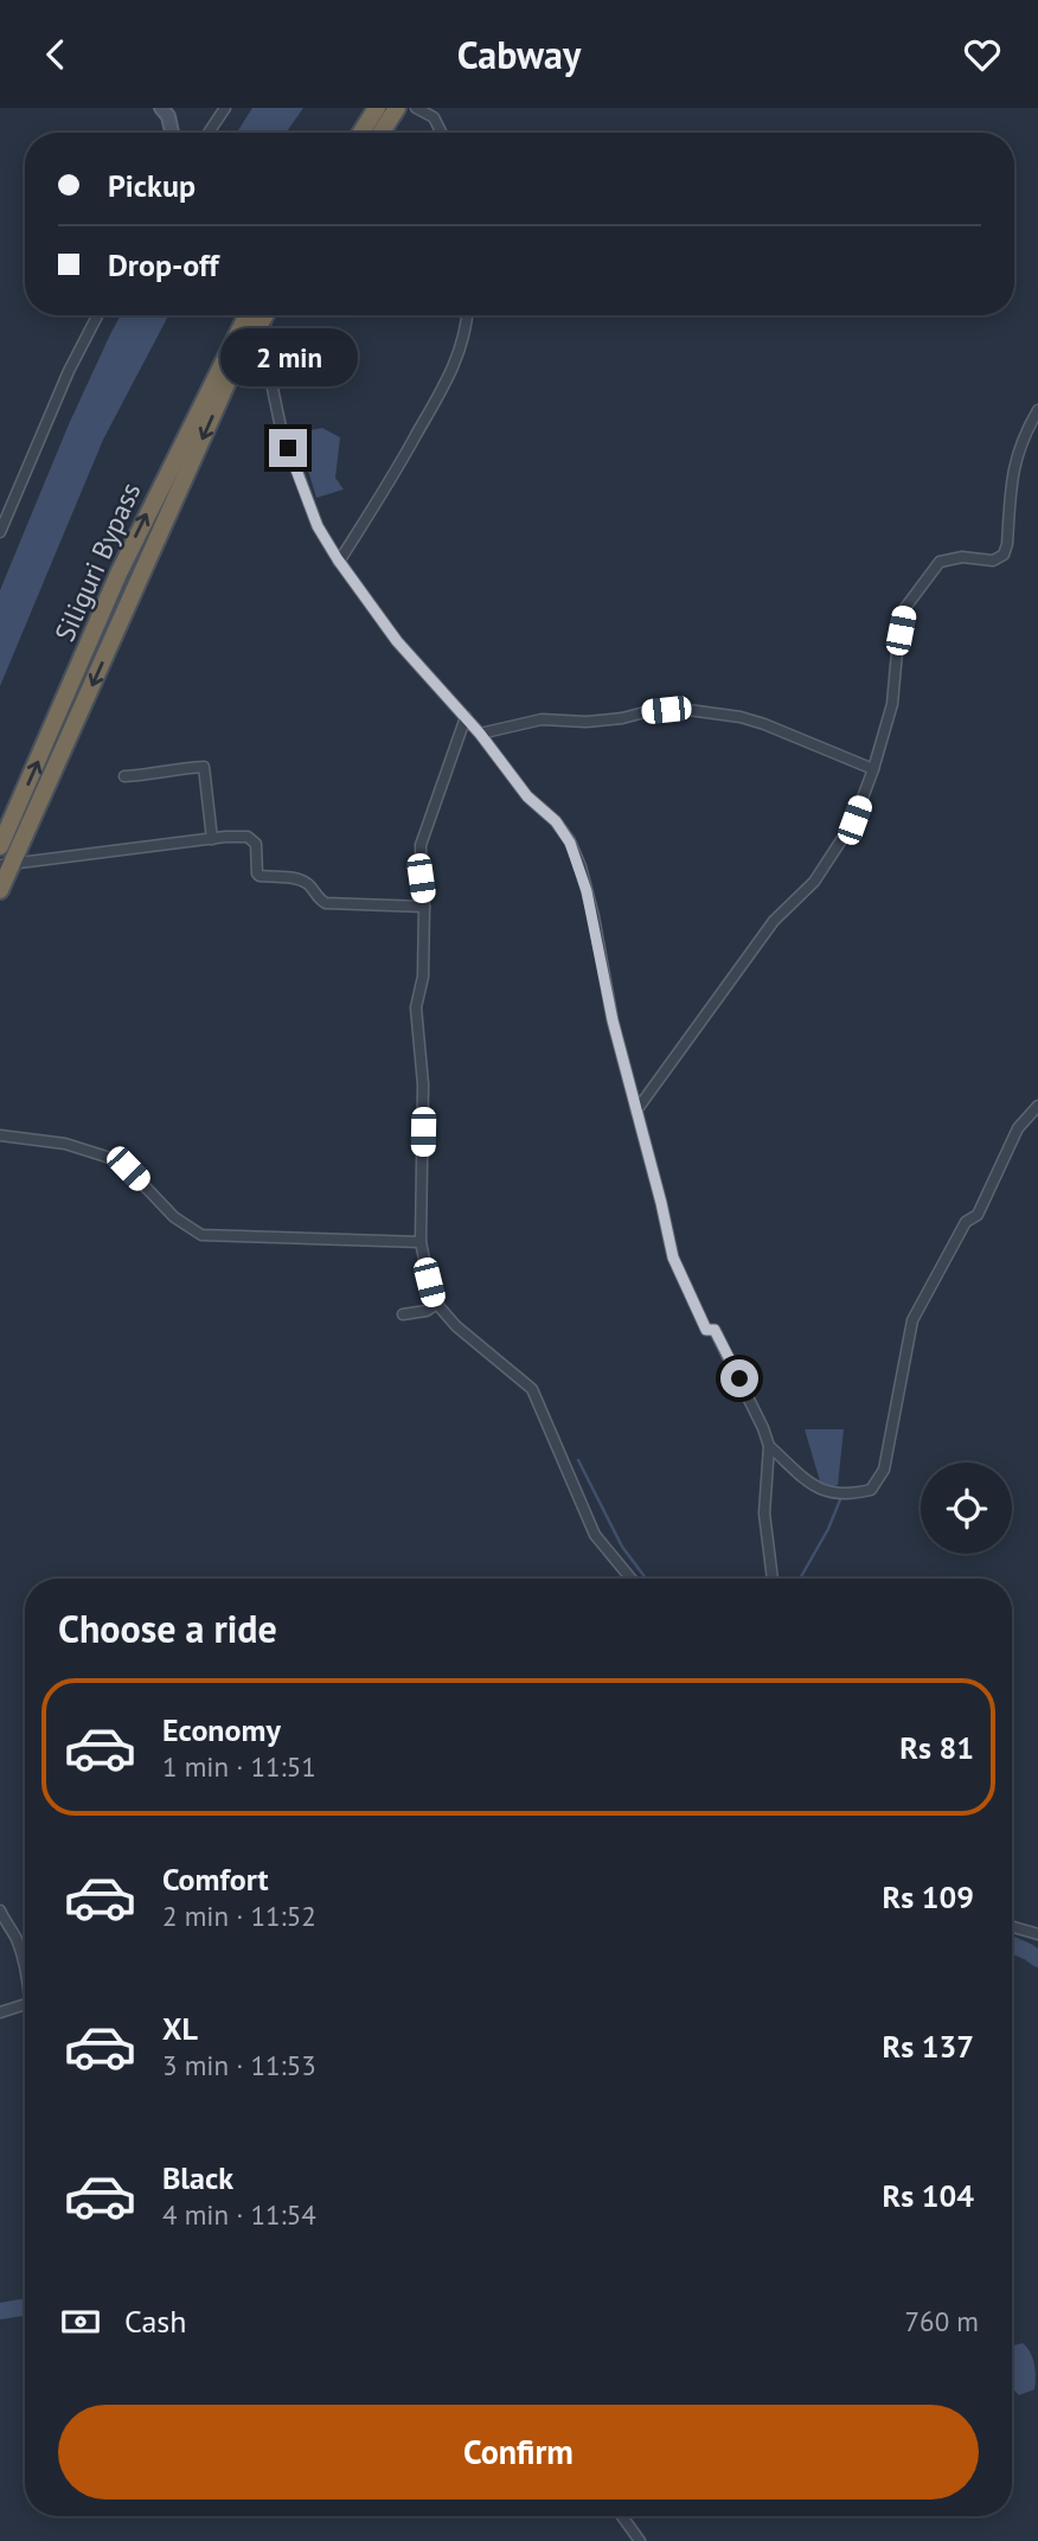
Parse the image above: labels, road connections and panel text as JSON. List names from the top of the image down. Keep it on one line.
{"streets":{"highway":["Siliguri Bypass"]},"page":{"header":"Cabway","banner":["Pickup","Drop-off"],"bubble":"2 min","heading":"Choose a ride","list":[{"name":"Economy","note":"1 min · 11:51","value":"Rs 81"},{"name":"Comfort","note":"2 min · 11:52","value":"Rs 109"},{"name":"XL","note":"3 min · 11:53","value":"Rs 137"},{"name":"Black","note":"4 min · 11:54","value":"Rs 104"}],"pay":["Cash","760 m"],"buttons":"Confirm"}}
